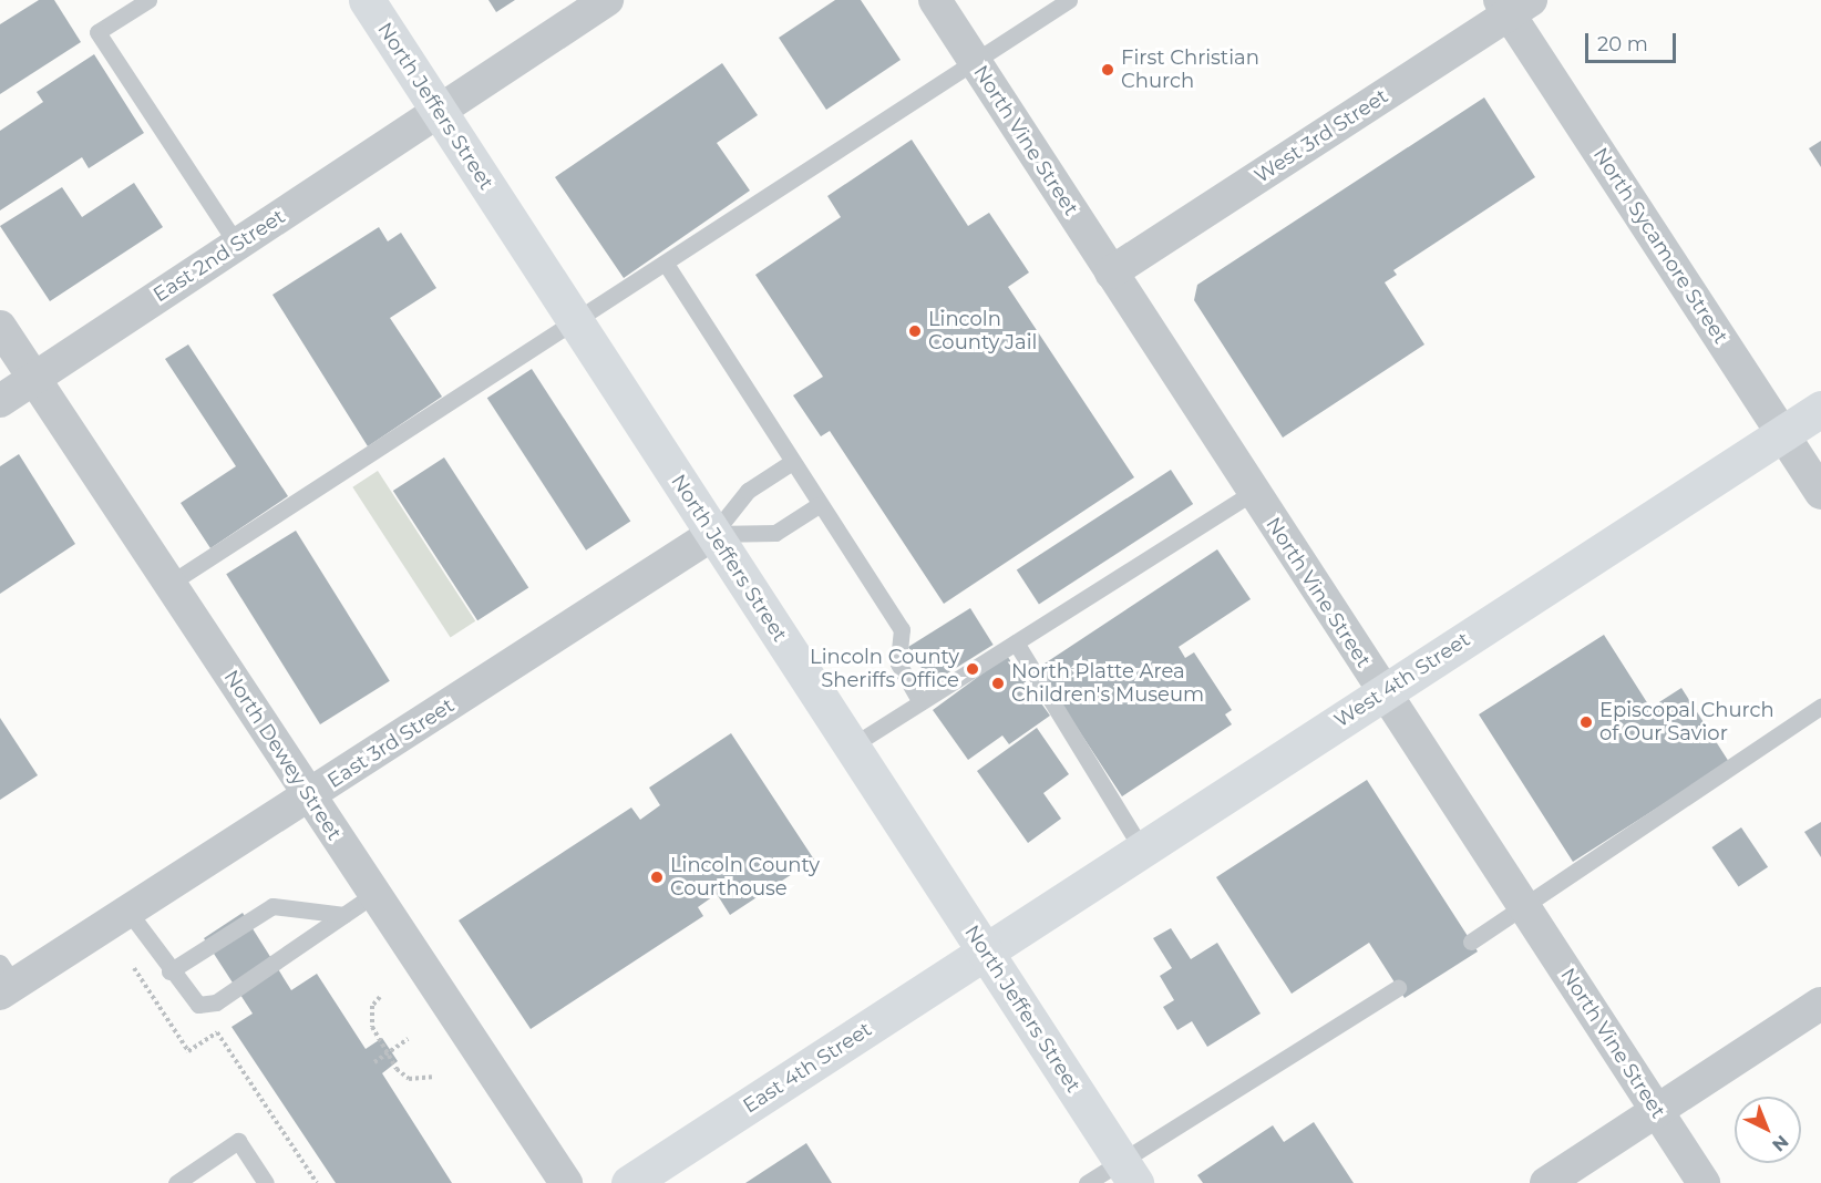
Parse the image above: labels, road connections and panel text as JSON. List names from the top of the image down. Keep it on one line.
{"streets":{"main road":["North Jeffers Street","West 4th Street","East 4th Street"],"street":["West 3rd Street","North Vine Street","North Sycamore Street","East 2nd Street","East 3rd Street","North Dewey Street"]},"crossings":[["North Jeffers Street","East 2nd Street"],["North Jeffers Street","West 4th Street"],["North Jeffers Street","East 3rd Street"],["North Jeffers Street","East 4th Street"],["West 3rd Street","North Vine Street"],["West 3rd Street","North Sycamore Street"],["North Vine Street","West 4th Street"],["North Sycamore Street","West 4th Street"],["East 2nd Street","North Dewey Street"],["West 4th Street","East 4th Street"],["East 3rd Street","North Dewey Street"]],"places":["First Christian Church","Lincoln County Jail","Lincoln County Sheriffs Office","North Platte Area Children's Museum","Episcopal Church of Our Savior","Lincoln County Courthouse"],"scale_bar":"20 m","north":"bottom right"}
